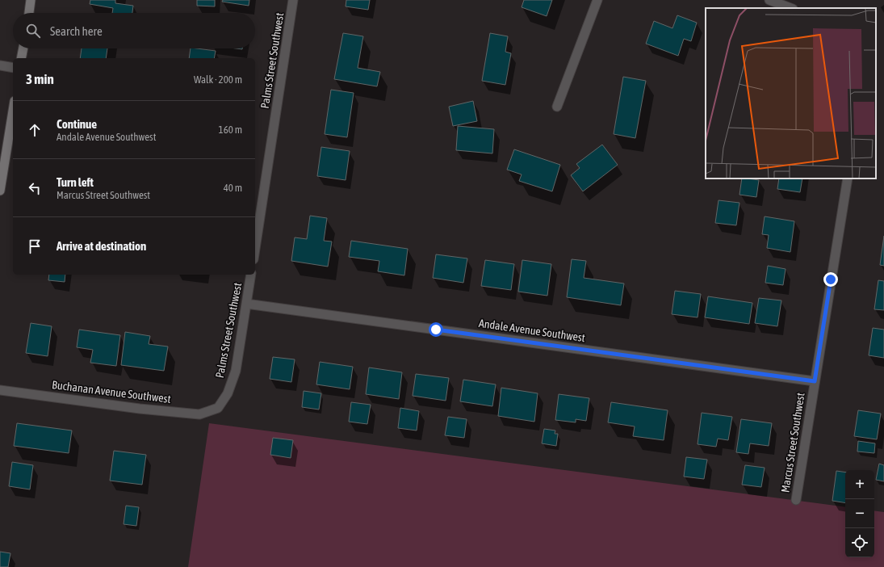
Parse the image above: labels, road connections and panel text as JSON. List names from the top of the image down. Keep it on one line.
{"streets":{"street":["Palms Street Southwest","Andale Avenue Southwest","Buchanan Avenue Southwest","Marcus Street Southwest"]},"crossings":[["Palms Street Southwest","Andale Avenue Southwest"],["Palms Street Southwest","Buchanan Avenue Southwest"],["Andale Avenue Southwest","Marcus Street Southwest"]],"page":{"search":"Search here","heading":["3 min","Walk · 200 m"],"list":[["Continue","Andale Avenue Southwest","160 m"],["Turn left","Marcus Street Southwest","40 m"],"Arrive at destination"],"map_buttons":["+","−"]}}
